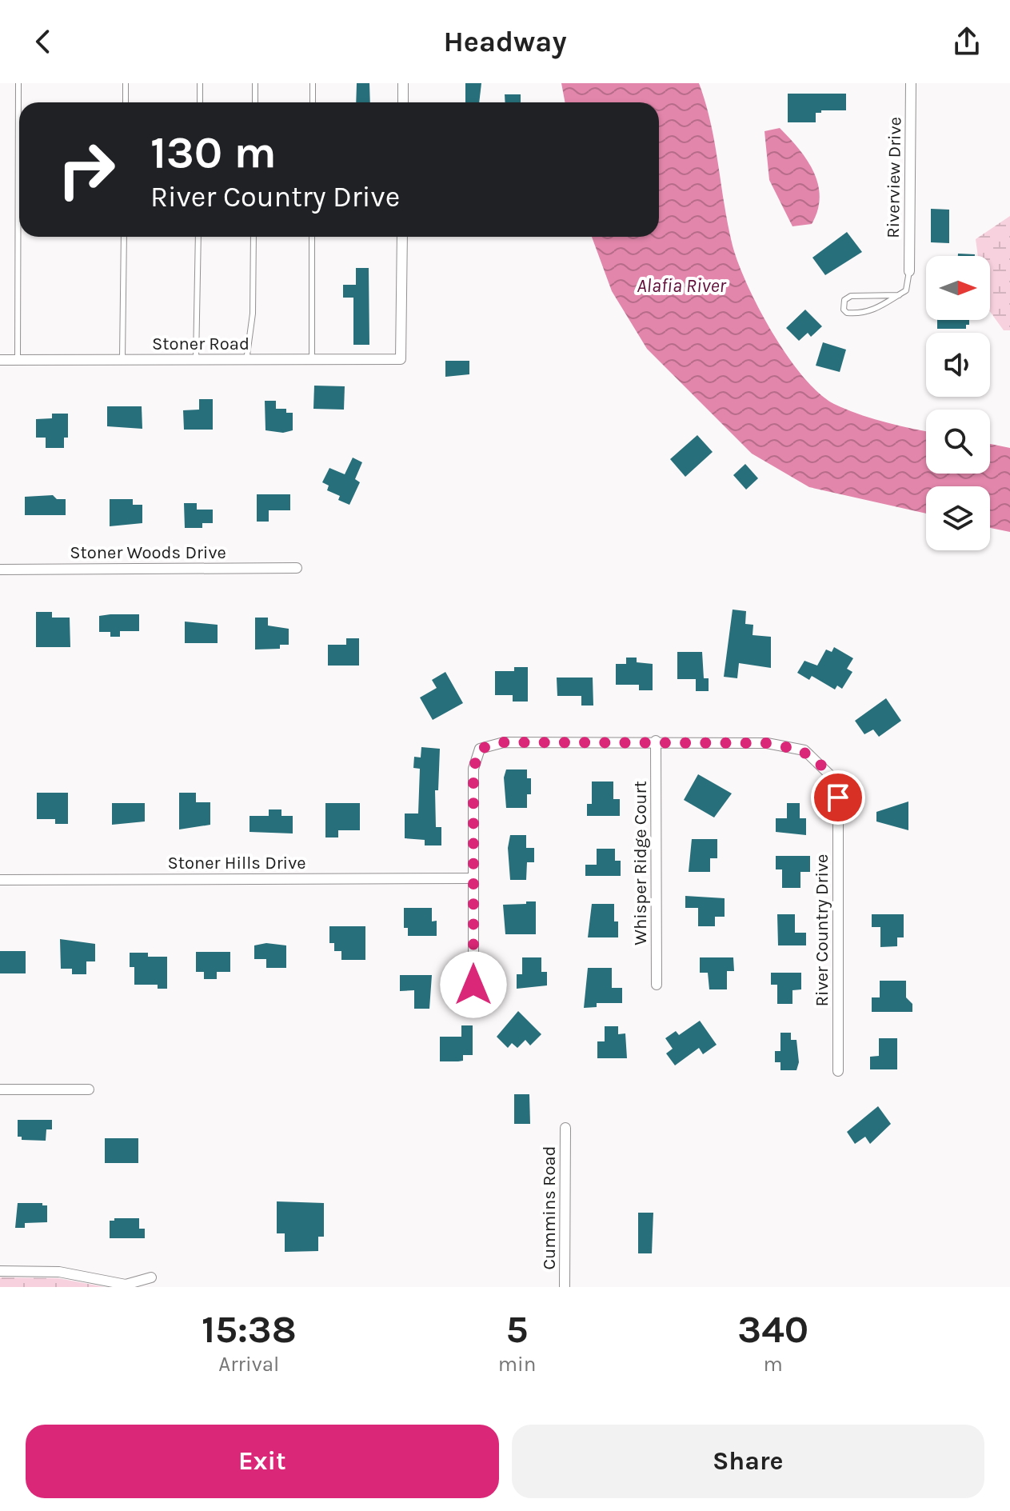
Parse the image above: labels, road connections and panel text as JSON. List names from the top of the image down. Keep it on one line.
{"streets":{"street":["Riverview Drive","Stoner Road","Stoner Woods Drive","Stoner Hills Drive","Whisper Ridge Court","River Country Drive","Cummins Road"]},"crossings":[["Stoner Hills Drive","River Country Drive"],["Whisper Ridge Court","River Country Drive"]],"water":["Alafia River"],"north":"right","page":{"header":"Headway","turn":["130 m","River Country Drive"],"eta":["15:38","Arrival","5","min","340","m"],"buttons":["Exit","Share"]}}
